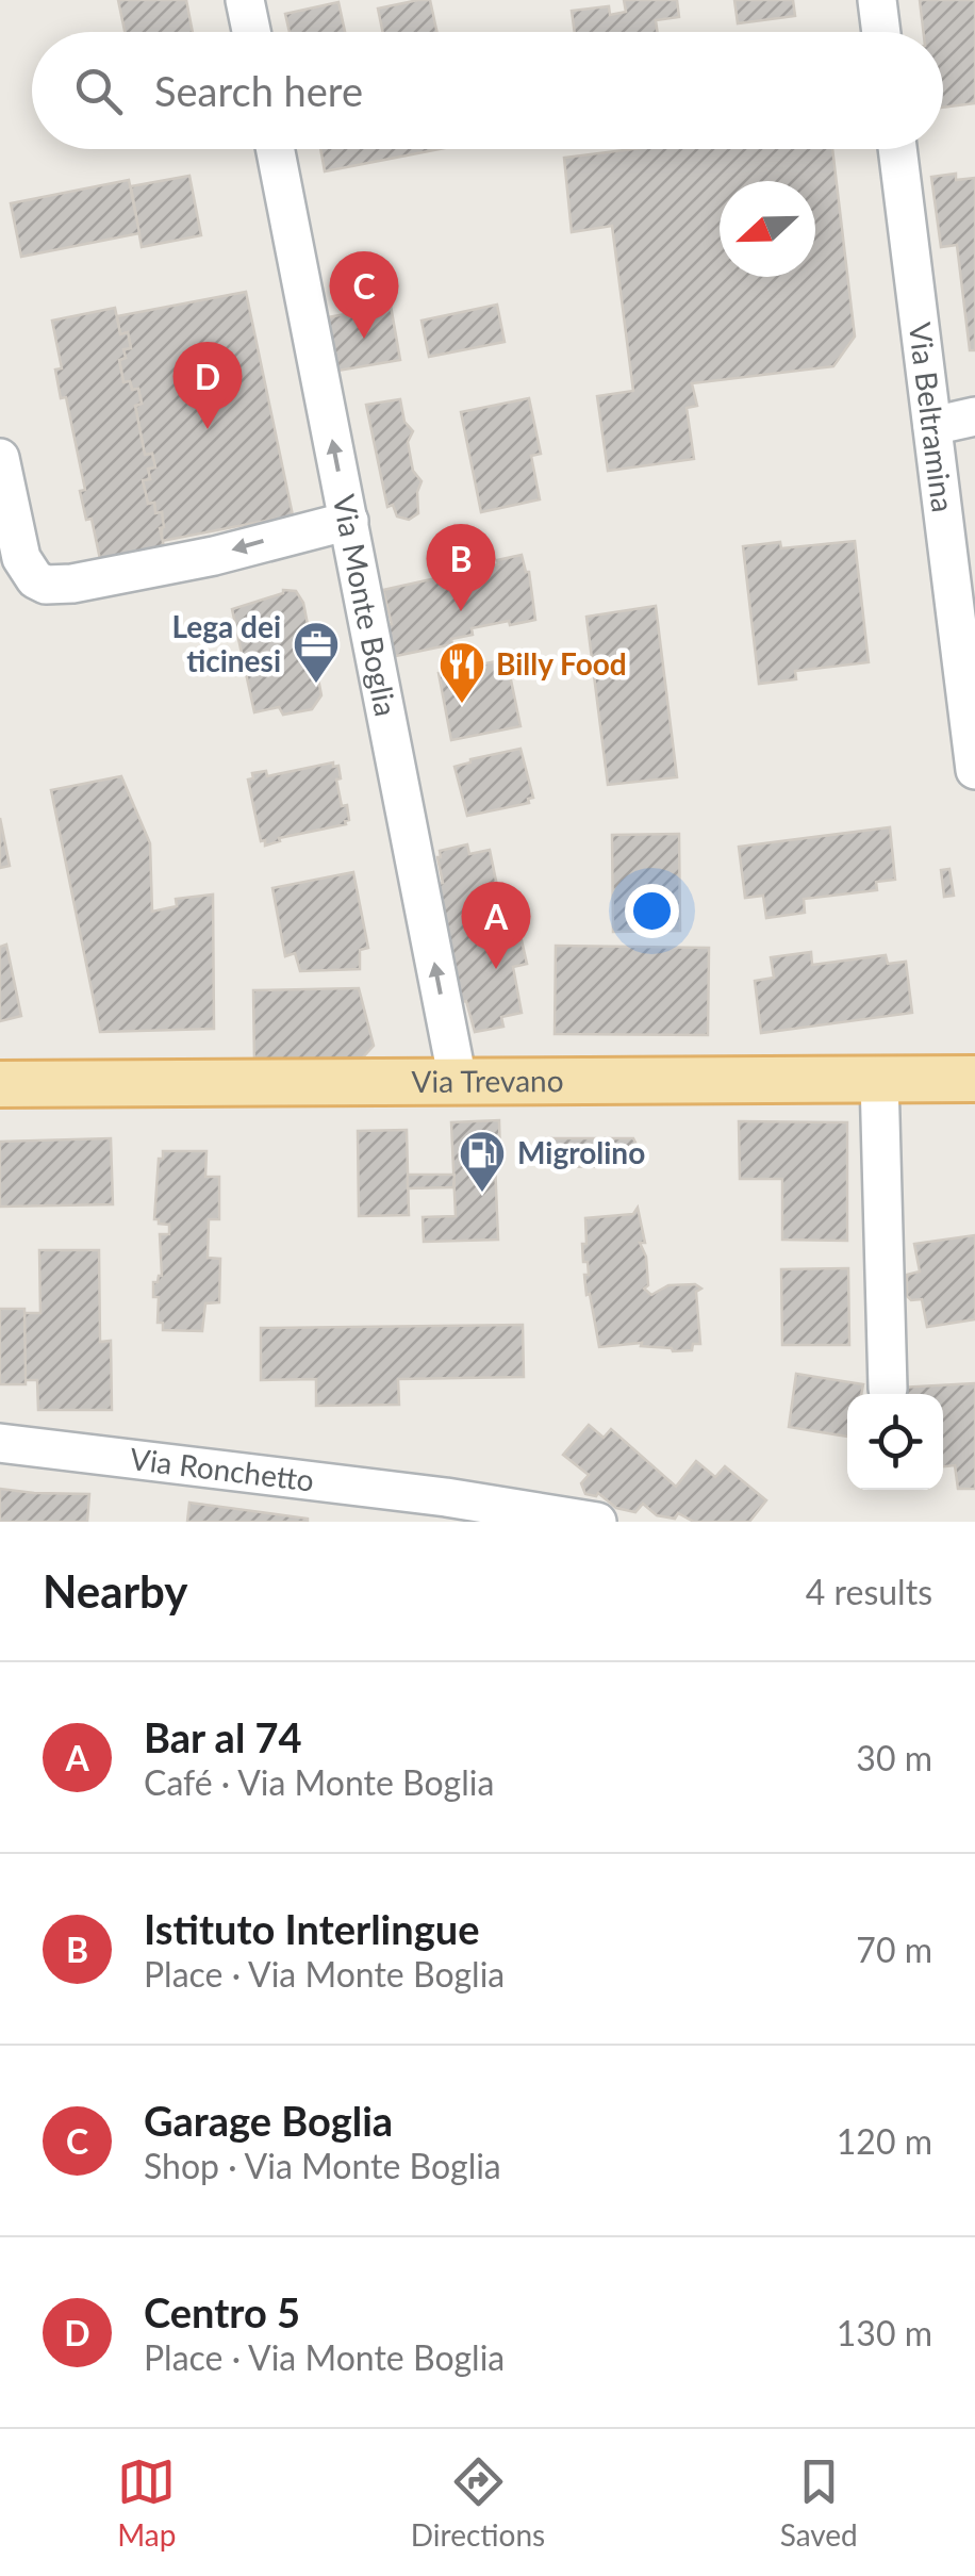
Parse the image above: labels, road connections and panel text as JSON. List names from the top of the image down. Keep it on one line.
{"streets":{"main road":["Via Trevano"],"street":["Via Beltramina","Via Monte Boglia","Via Ronchetto"]},"crossings":[["Via Monte Boglia","Via Trevano"]],"one_way":["Via Monte Boglia"],"places":{"office":["Lega dei ticinesi"],"restaurant":["Billy Food"],"fuel station":["Migrolino"]},"north":"left","page":{"search":"Search here","pins":["C","D","B","A"],"heading":["Nearby","4 results"],"list":[{"mark":"A","name":"Bar al 74","note":"Café · Via Monte Boglia","value":"30 m"},{"mark":"B","name":"Istituto Interlingue","note":"Place · Via Monte Boglia","value":"70 m"},{"mark":"C","name":"Garage Boglia","note":"Shop · Via Monte Boglia","value":"120 m"},{"mark":"D","name":"Centro 5","note":"Place · Via Monte Boglia","value":"130 m"}],"nav":["Map","Directions","Saved"]}}
